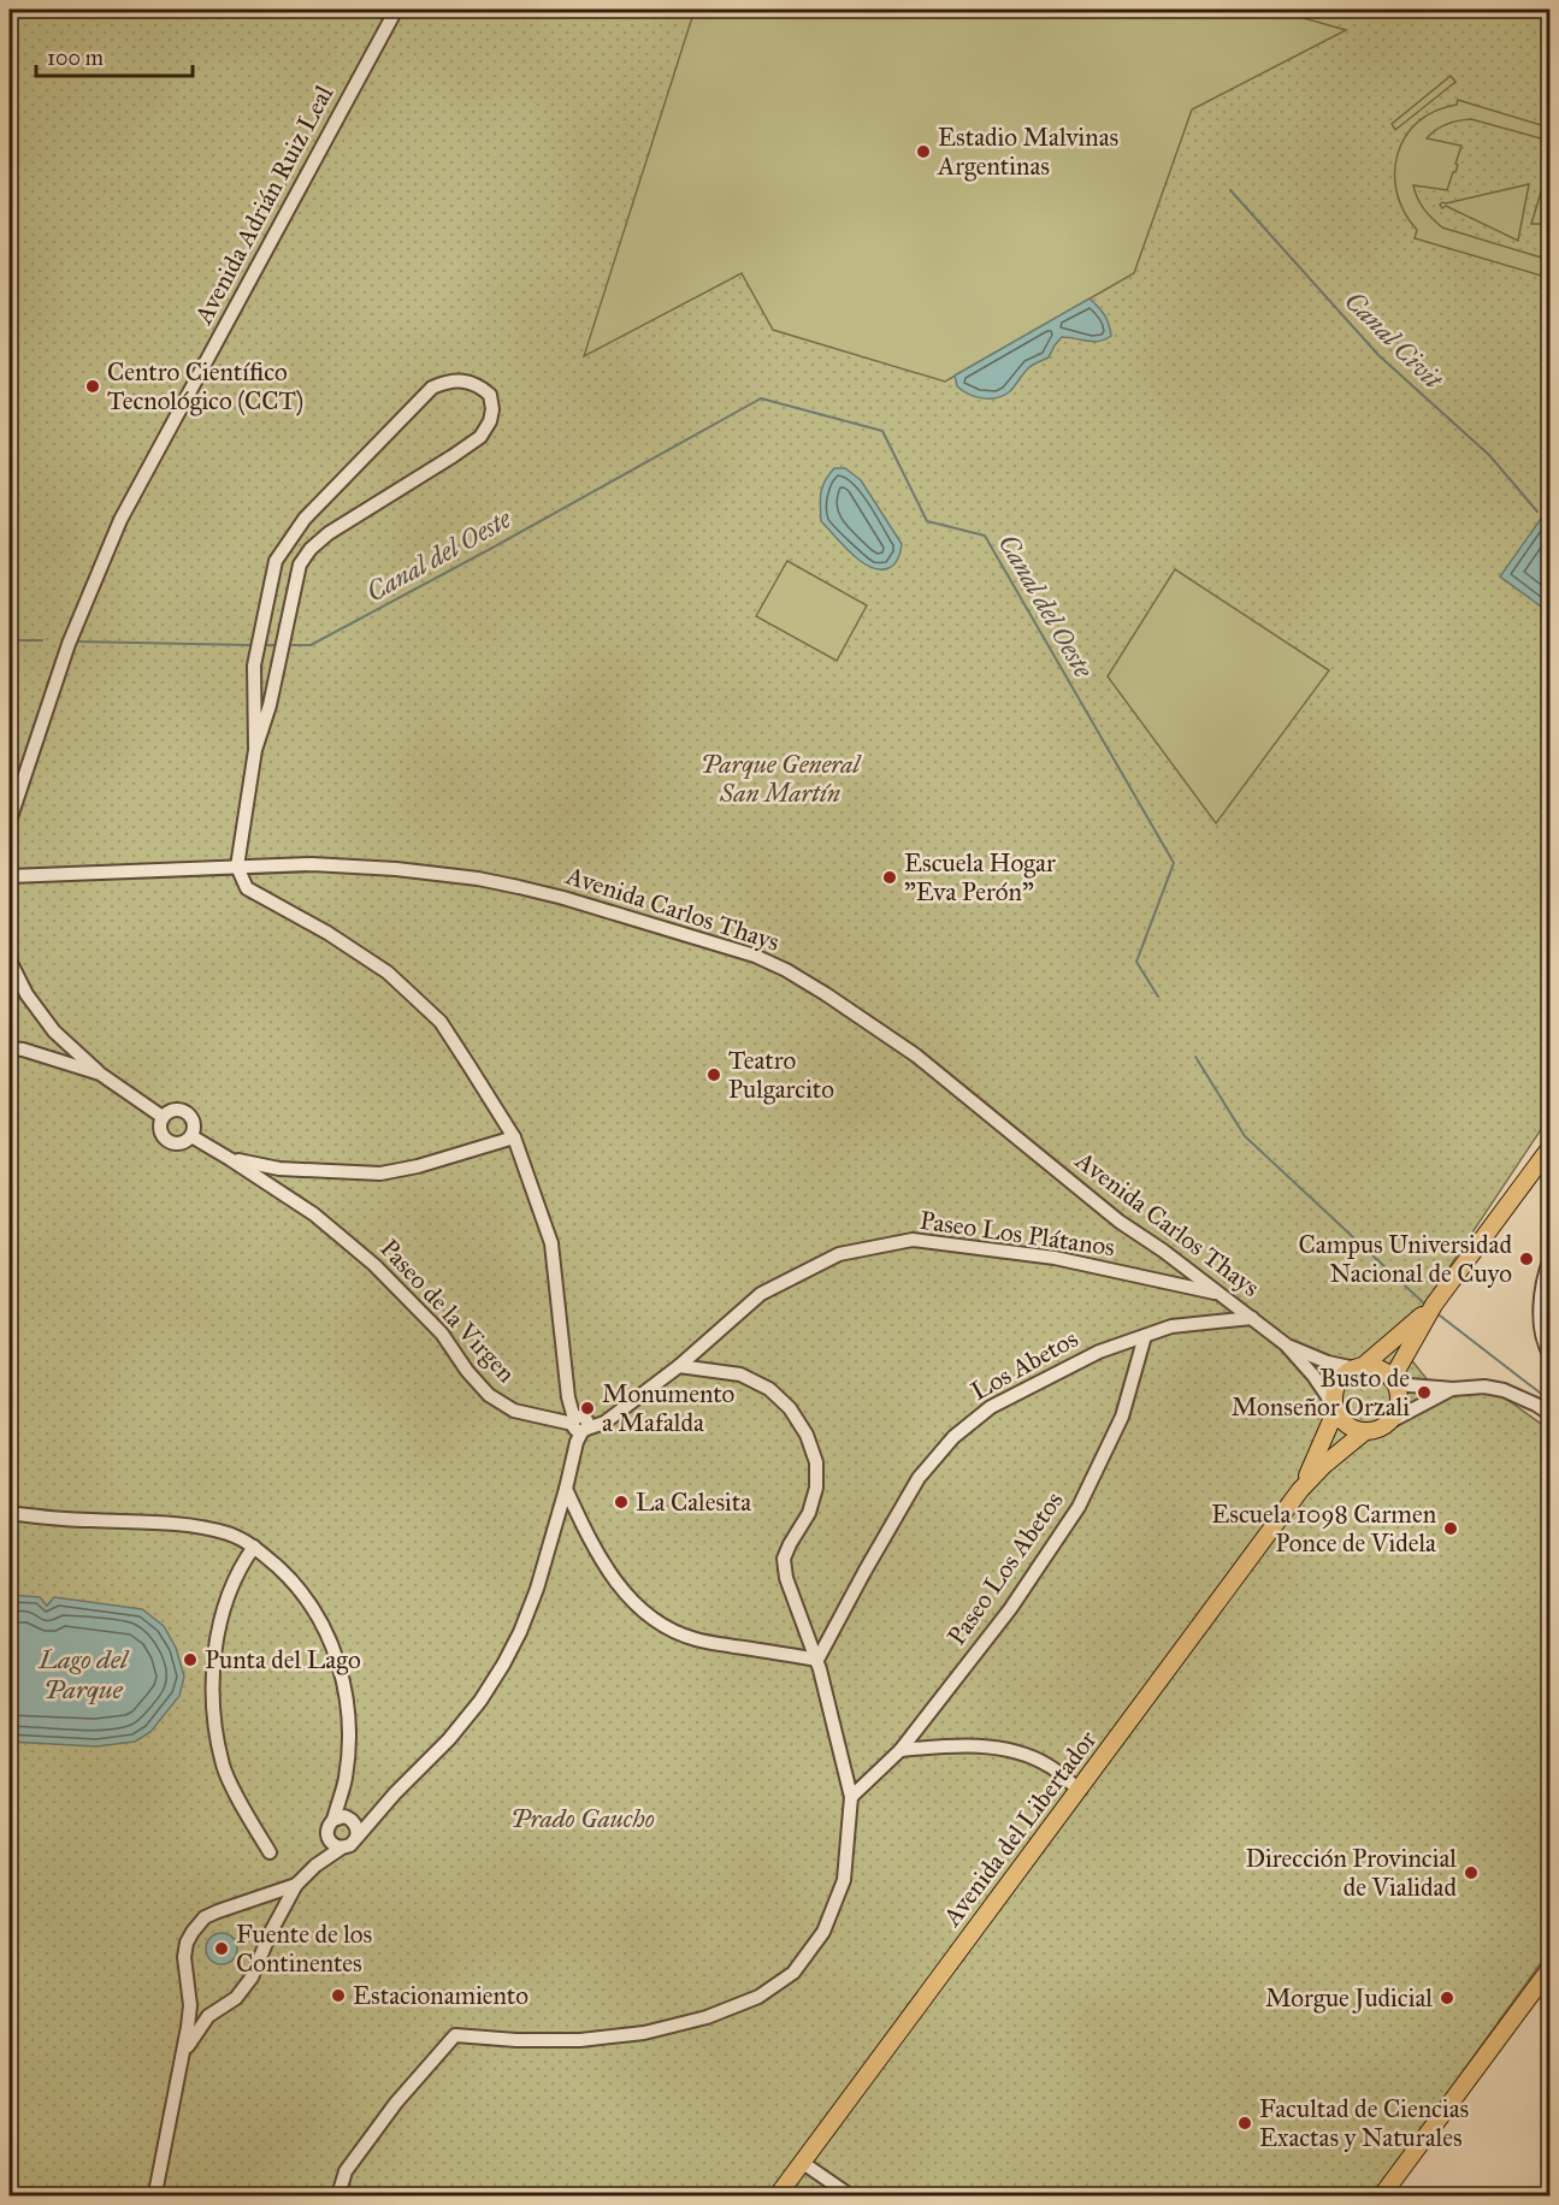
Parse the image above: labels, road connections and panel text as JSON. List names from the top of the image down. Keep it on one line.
{"streets":{"main road":["Avenida del Libertador"],"street":["Avenida Adrián Ruiz Leal","Avenida Carlos Thays","Paseo Los Plátanos","Paseo de la Virgen","Los Abetos","Paseo Los Abetos"]},"crossings":[["Avenida Carlos Thays","Paseo Los Plátanos"],["Avenida Carlos Thays","Los Abetos"],["Avenida Carlos Thays","Avenida del Libertador"],["Paseo Los Plátanos","Paseo de la Virgen"],["Los Abetos","Paseo Los Abetos"]],"water":["Canal Civit","Canal del Oeste","Lago del Parque"],"parks":["Parque General San Martín","Prado Gaucho"],"places":["Estadio Malvinas Argentinas","Centro Científico Tecnológico (CCT)","Escuela Hogar \"Eva Perón\"","Teatro Pulgarcito","Campus Universidad Nacional de Cuyo","Busto de Monseñor Orzali","Monumento a Mafalda","La Calesita","Escuela 1098 Carmen Ponce de Videla","Punta del Lago","Dirección Provincial de Vialidad","Fuente de los Continentes","Estacionamiento","Morgue Judicial","Facultad de Ciencias Exactas y Naturales"],"scale_bar":"100 m"}
